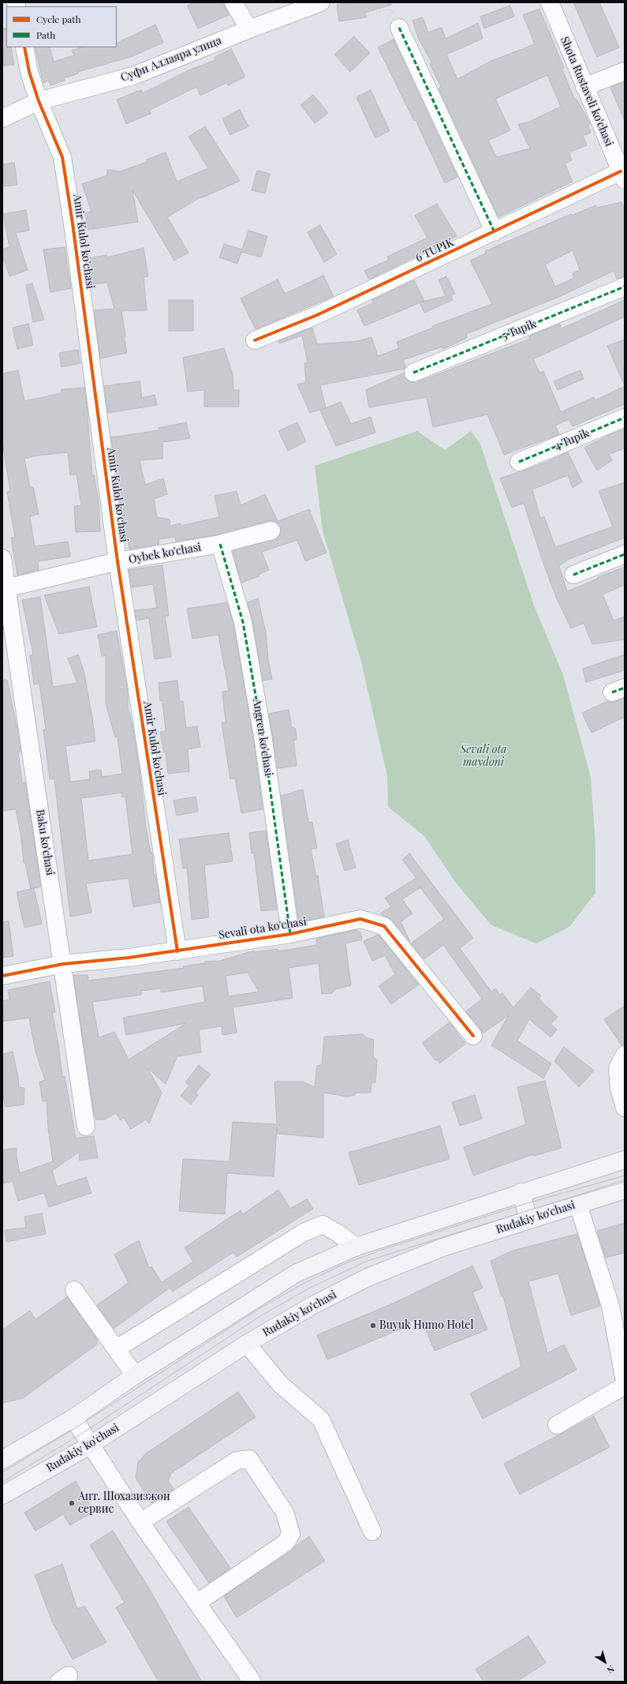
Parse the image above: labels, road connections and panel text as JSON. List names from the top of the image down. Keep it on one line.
{"streets":{"main road":["Rudakiy ko'chasi"],"street":["Суфи Аллаяра улица","Shota Rustaveli ko'chasi","Amir Kulol ko'chasi","6 TUPIK","5 Tupik","4 Tupik","Oybek ko'chasi","Angren ko'chasi","Baku ko'chasi","Sevali ota ko'chasi"]},"crossings":[["Суфи Аллаяра улица","Amir Kulol ko'chasi"],["Shota Rustaveli ko'chasi","6 TUPIK"],["Amir Kulol ko'chasi","Oybek ko'chasi"],["Amir Kulol ko'chasi","Sevali ota ko'chasi"],["Oybek ko'chasi","Angren ko'chasi"],["Oybek ko'chasi","Baku ko'chasi"],["Angren ko'chasi","Sevali ota ko'chasi"],["Baku ko'chasi","Sevali ota ko'chasi"]],"parks":["Sevali ota maydoni"],"places":["Buyuk Humo Hotel","Апт. Шохазизжон сервис"],"legend":["Cycle path","Path"],"north":"bottom right"}
